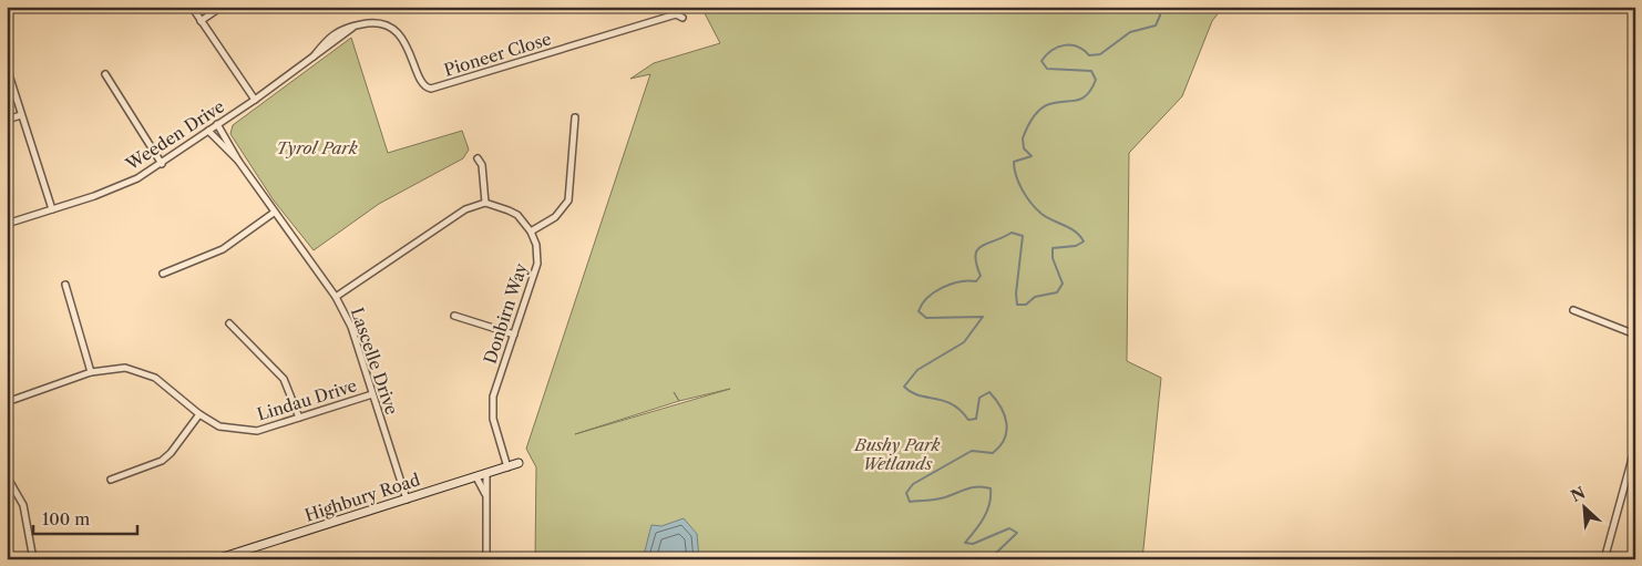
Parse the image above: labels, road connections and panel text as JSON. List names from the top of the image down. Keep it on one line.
{"streets":{"main road":["Highbury Road"],"street":["Pioneer Close","Weeden Drive","Donbirn Way","Lascelle Drive","Lindau Drive"]},"crossings":[["Pioneer Close","Weeden Drive"],["Weeden Drive","Lascelle Drive"],["Donbirn Way","Highbury Road"],["Lascelle Drive","Lindau Drive"],["Lascelle Drive","Highbury Road"]],"parks":["Tyrol Park","Bushy Park Wetlands"],"scale_bar":"100 m","north":"top left"}
